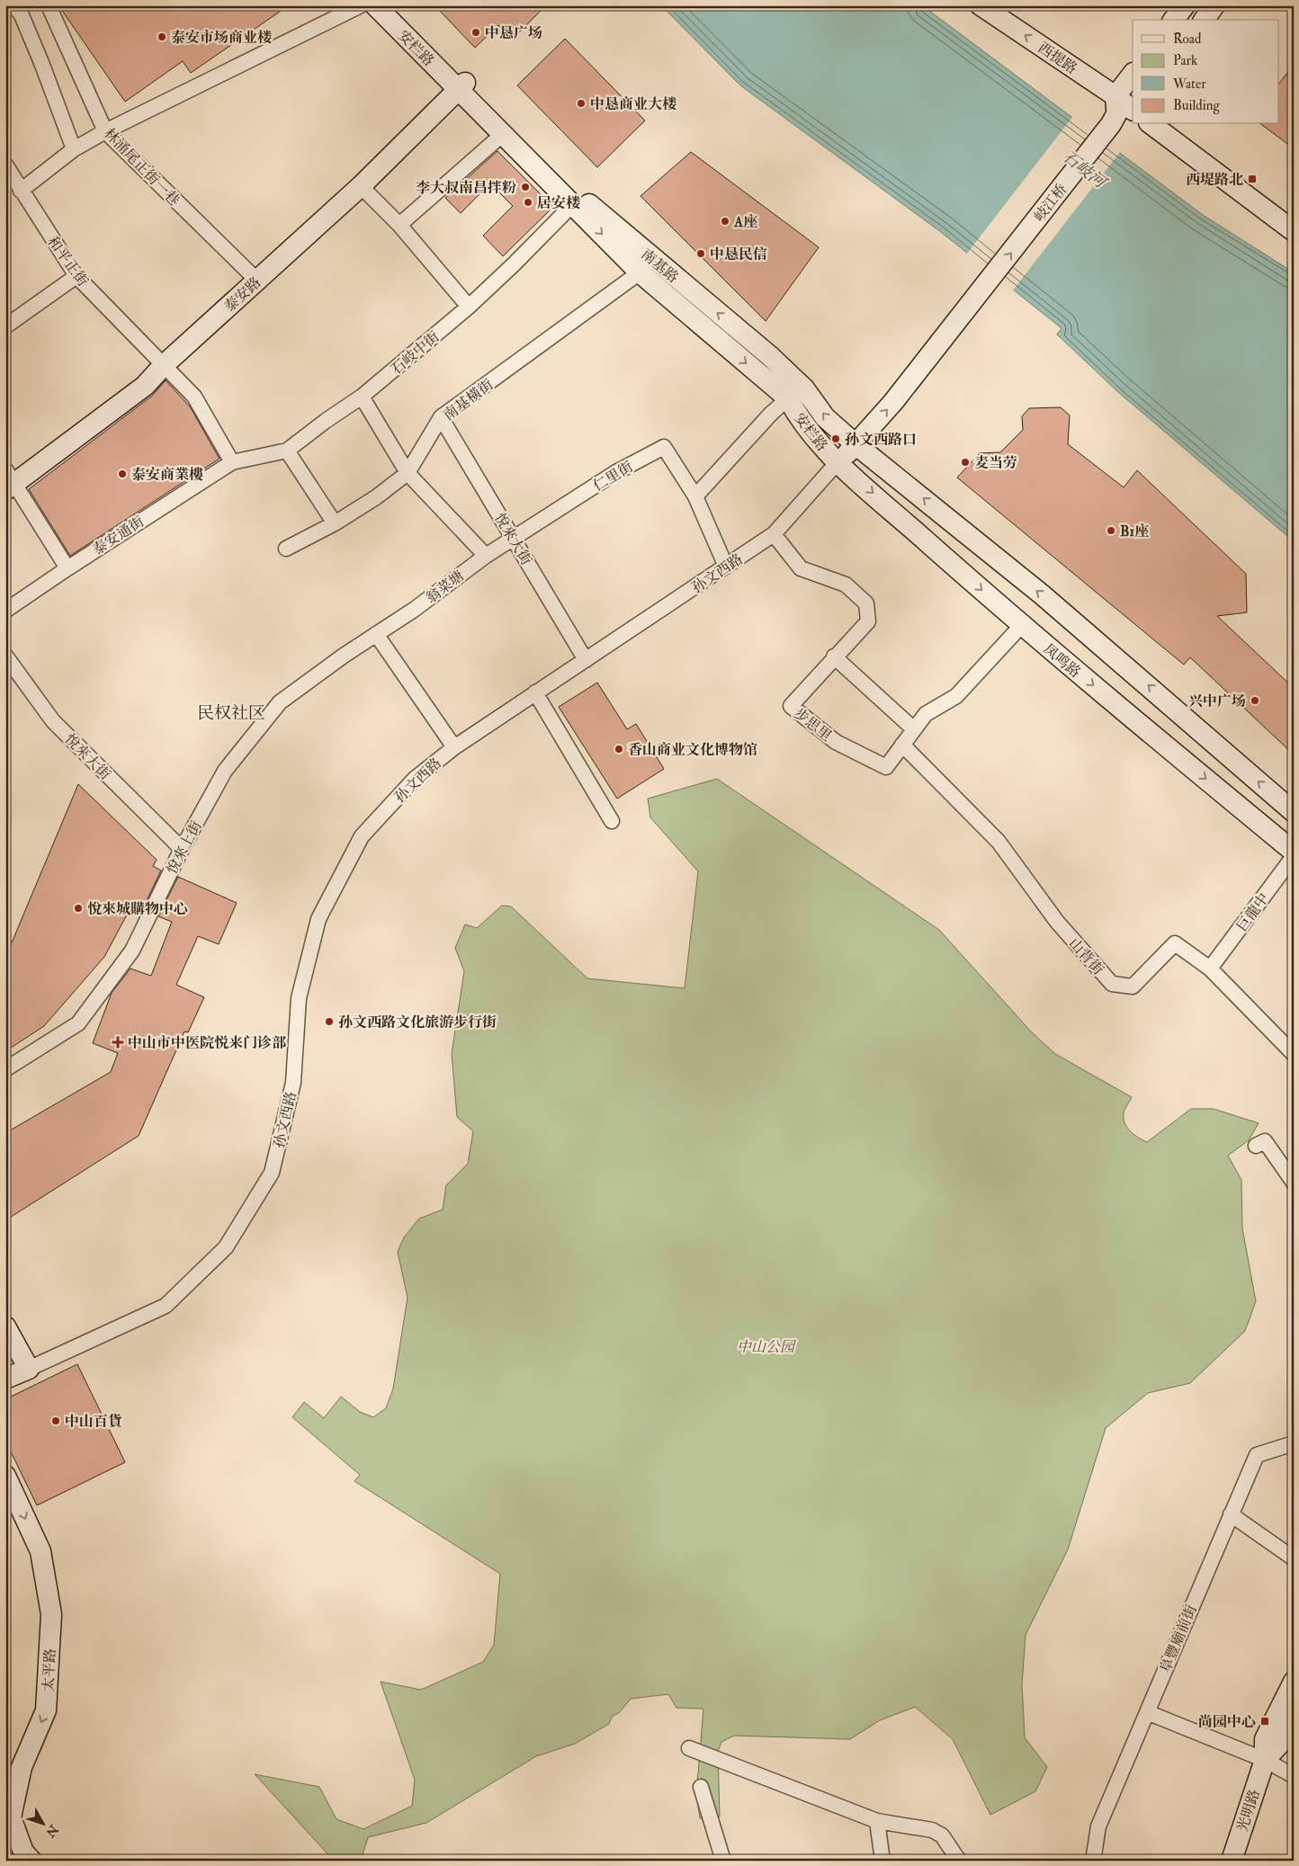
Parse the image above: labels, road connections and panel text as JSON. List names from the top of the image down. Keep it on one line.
{"streets":{"main road":["安栏路","西提路","岐江桥","南基路","泰安路","孙文西路","凤鸣路","太平路","光明路"],"street":["林涌尾正街一巷","和平正街","石岐中街","南基橫街","仁里街","泰安通街","悅來大街","翁菜塘","步思里","悅來上街","巨龍中","山背街","阜豐廟前街"]},"crossings":[["安栏路","南基路"],["安栏路","泰安路"],["安栏路","孙文西路"],["安栏路","凤鸣路"],["西提路","岐江桥"],["林涌尾正街一巷","泰安路"],["岐江桥","孙文西路"],["和平正街","泰安路"],["和平正街","石岐中街"],["和平正街","泰安通街"],["南基路","泰安路"],["南基路","石岐中街"],["南基路","南基橫街"],["南基路","孙文西路"],["石岐中街","泰安通街"],["南基橫街","悅來大街"],["仁里街","悅來大街"],["仁里街","孙文西路"],["仁里街","翁菜塘"],["悅來大街","孙文西路"],["悅來大街","翁菜塘"],["悅來大街","悅來上街"],["孙文西路","凤鸣路"],["孙文西路","步思里"],["翁菜塘","悅來上街"],["凤鸣路","步思里"],["步思里","山背街"],["巨龍中","山背街"]],"one_way":["西提路","岐江桥","太平路"],"districts":["民权社区"],"water":["石岐河"],"parks":["中山公园"],"places":{"other":["中恳广场","泰安市场商业楼","中恳商业大楼","李大叔南昌拌粉","居安楼","A座","中恳民信","孙文西路口","麦当劳","泰安商業樓","B1座","兴中广场","香山商业文化博物馆","悅來城購物中心","孙文西路文化旅游步行街","中山百貨"],"transit":["西堤路北","尚园中心"],"health":["中山市中医院悦来门诊部"]},"legend":["Road","Park","Water","Building"],"north":"bottom right"}
